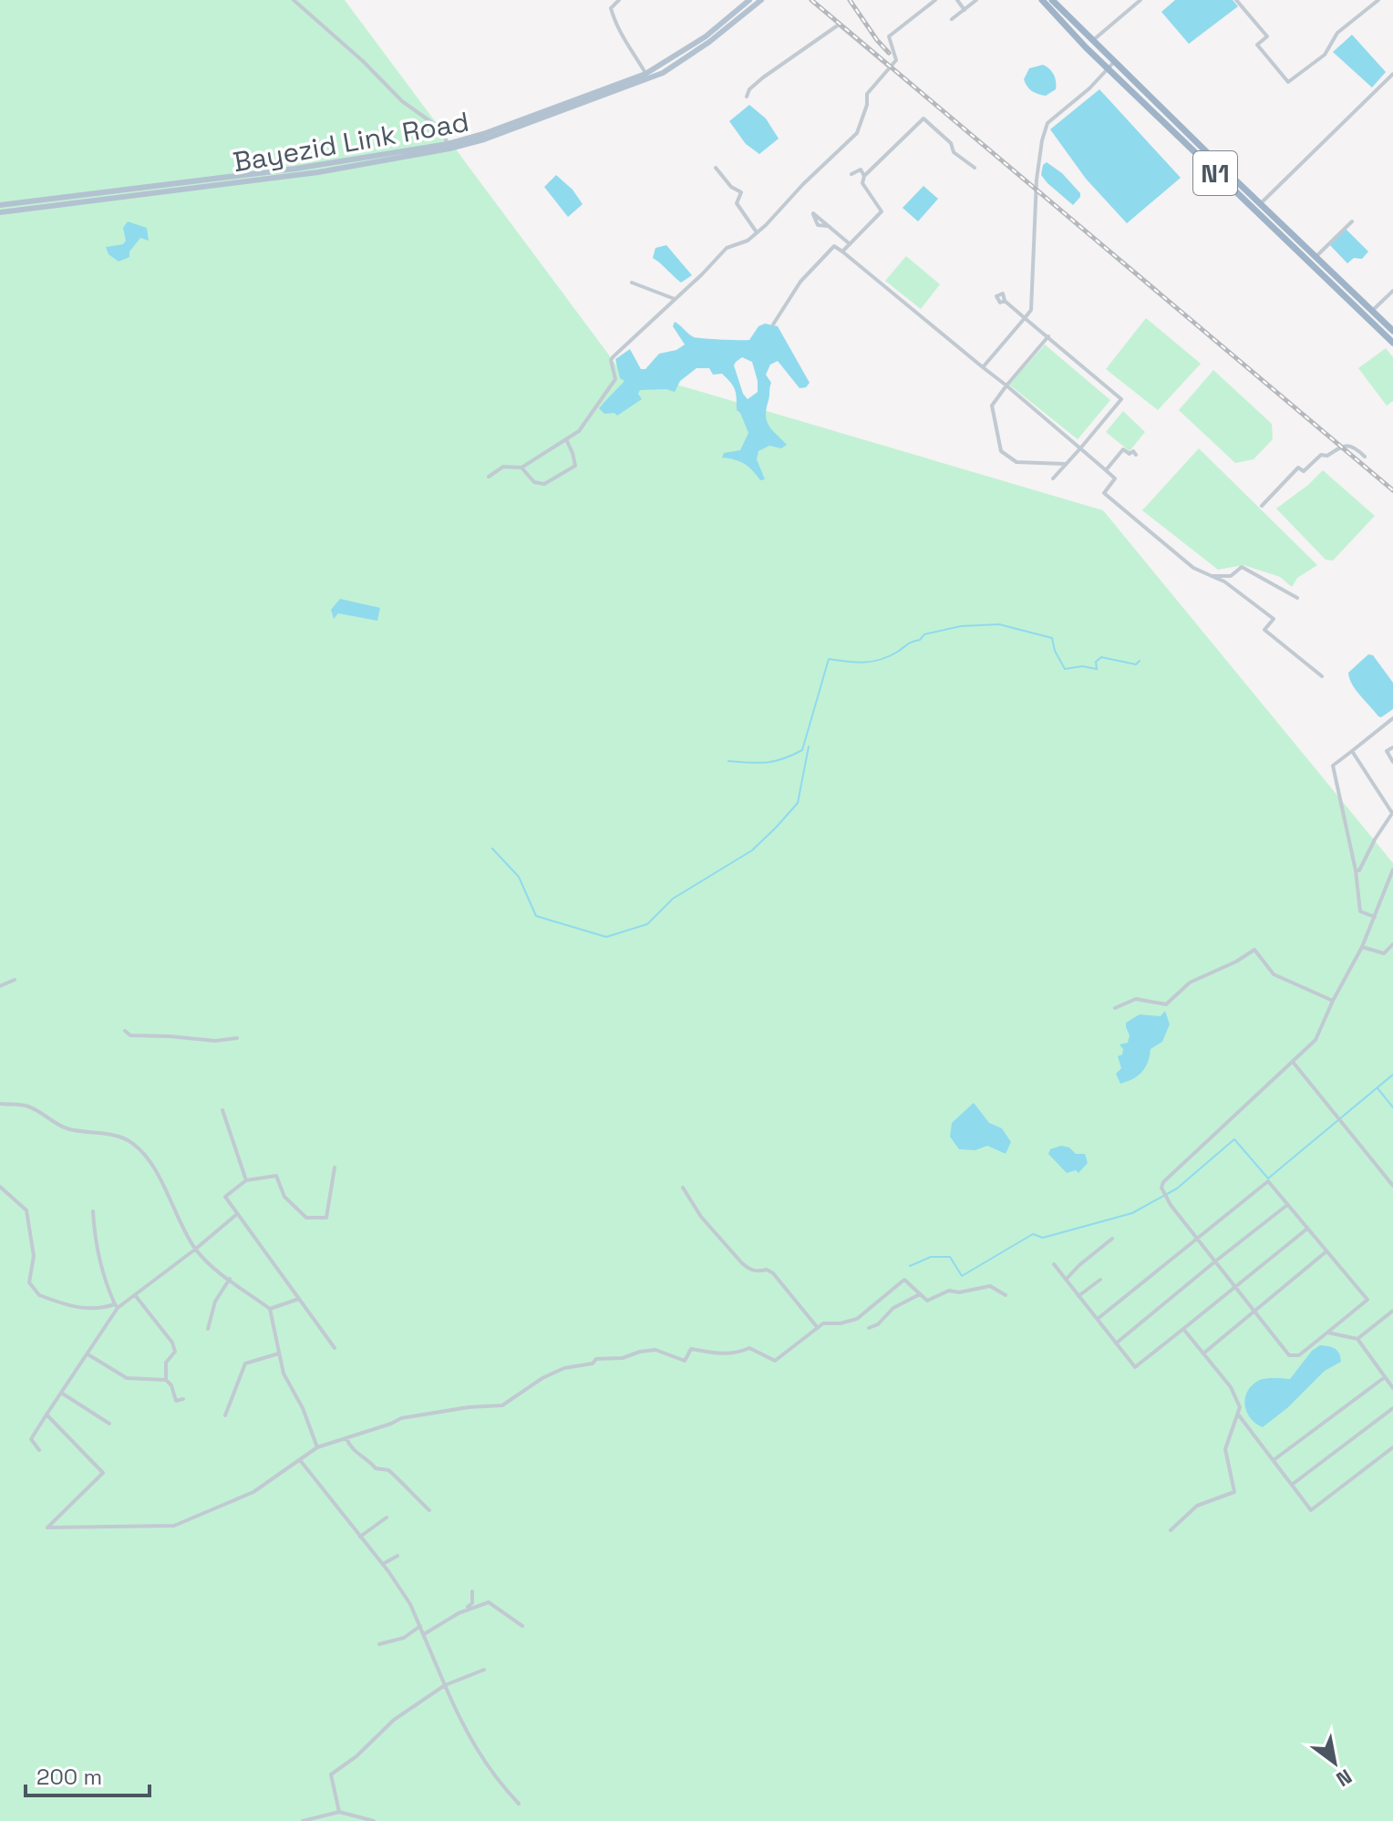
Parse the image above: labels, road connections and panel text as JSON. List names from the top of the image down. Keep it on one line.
{"streets":{"highway":["N1"],"main road":["Bayezid Link Road"]},"scale_bar":"200 m","north":"bottom right"}
